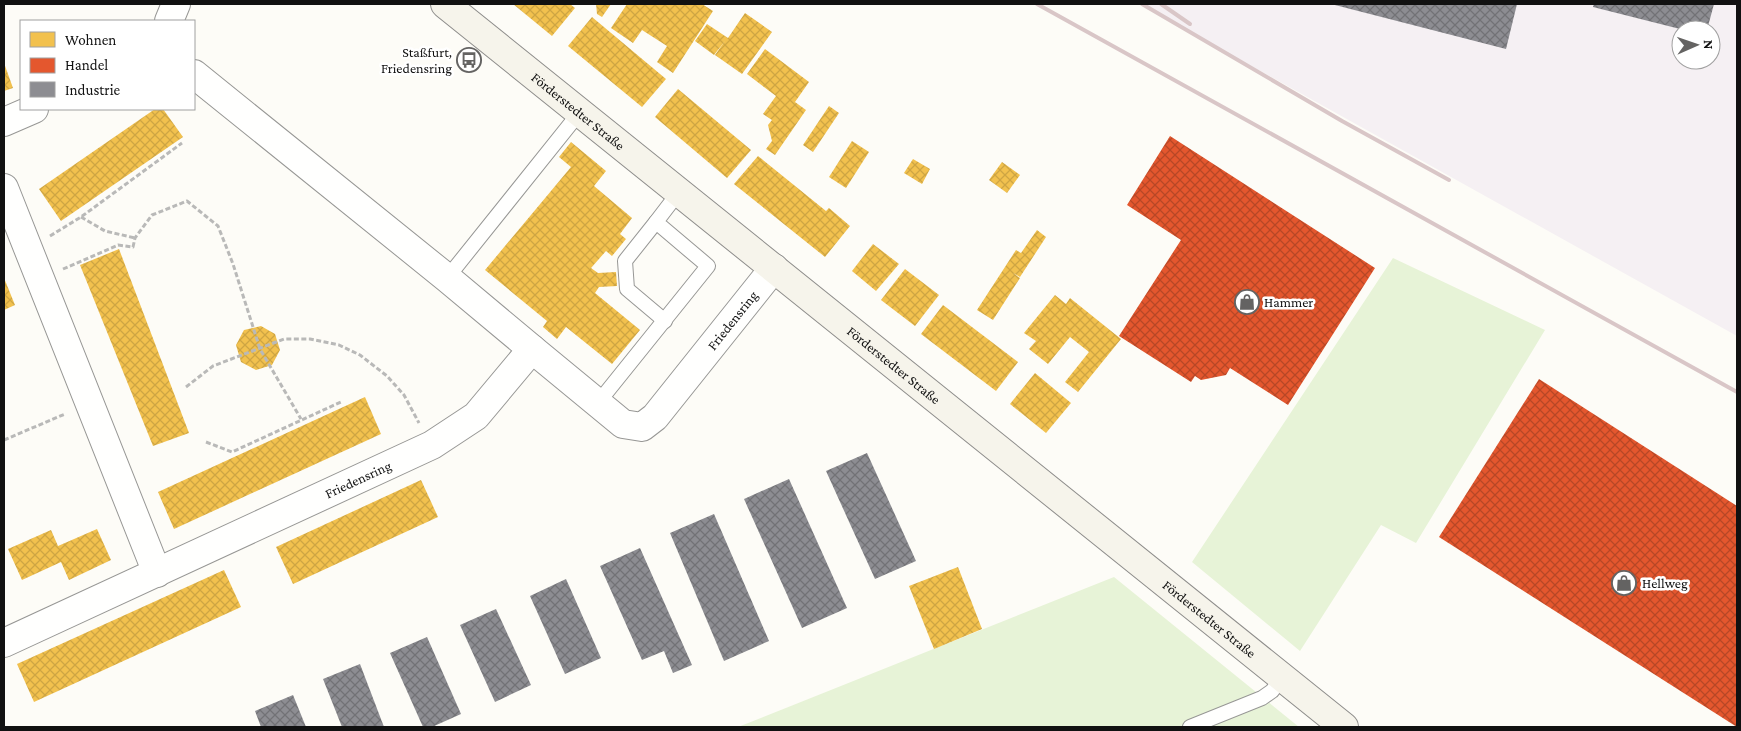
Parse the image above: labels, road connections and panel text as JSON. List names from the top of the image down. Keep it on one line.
{"streets":{"main road":["Förderstedter Straße"],"street":["Friedensring"]},"crossings":[["Förderstedter Straße","Friedensring"]],"places":{"bus stop":["Staßfurt, Friedensring"],"shop":["Hammer","Hellweg"]},"legend":["Wohnen","Handel","Industrie"],"north":"right"}
